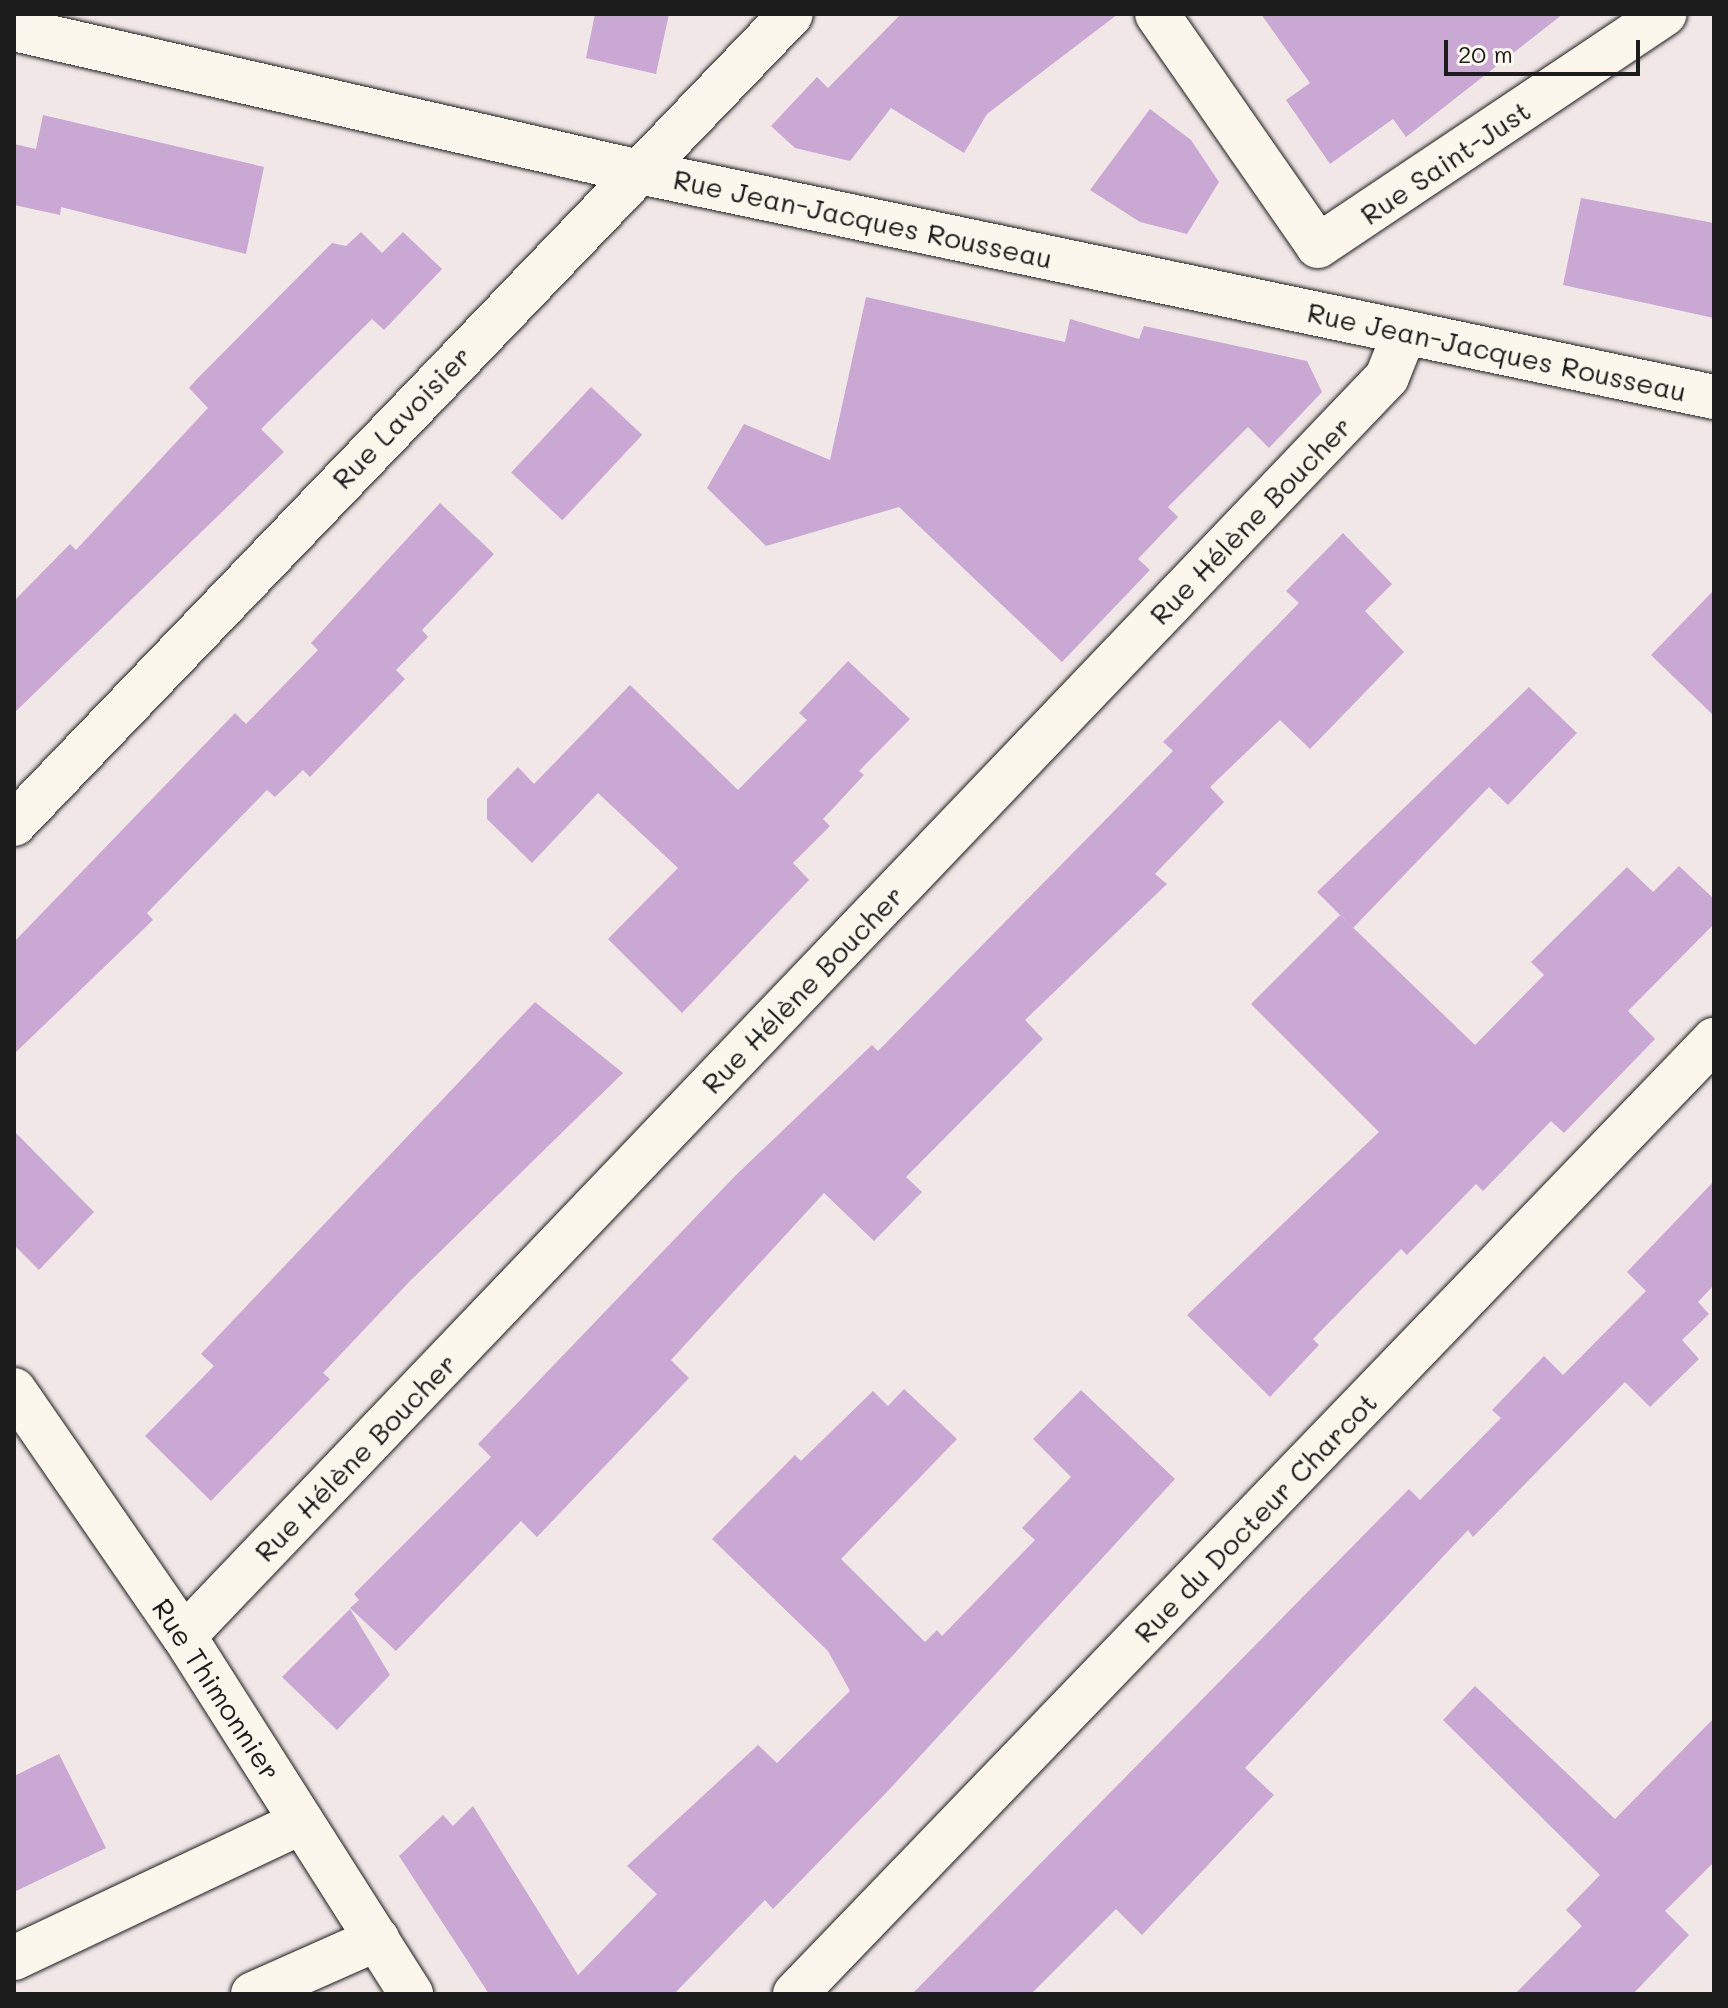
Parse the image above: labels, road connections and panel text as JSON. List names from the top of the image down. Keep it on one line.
{"streets":{"street":["Rue Saint-Just","Rue Jean-Jacques Rousseau","Rue Lavoisier","Rue Hélène Boucher","Rue du Docteur Charcot","Rue Thimonnier"]},"crossings":[["Rue Jean-Jacques Rousseau","Rue Lavoisier"],["Rue Jean-Jacques Rousseau","Rue Hélène Boucher"],["Rue Hélène Boucher","Rue Thimonnier"]],"scale_bar":"20 m"}
